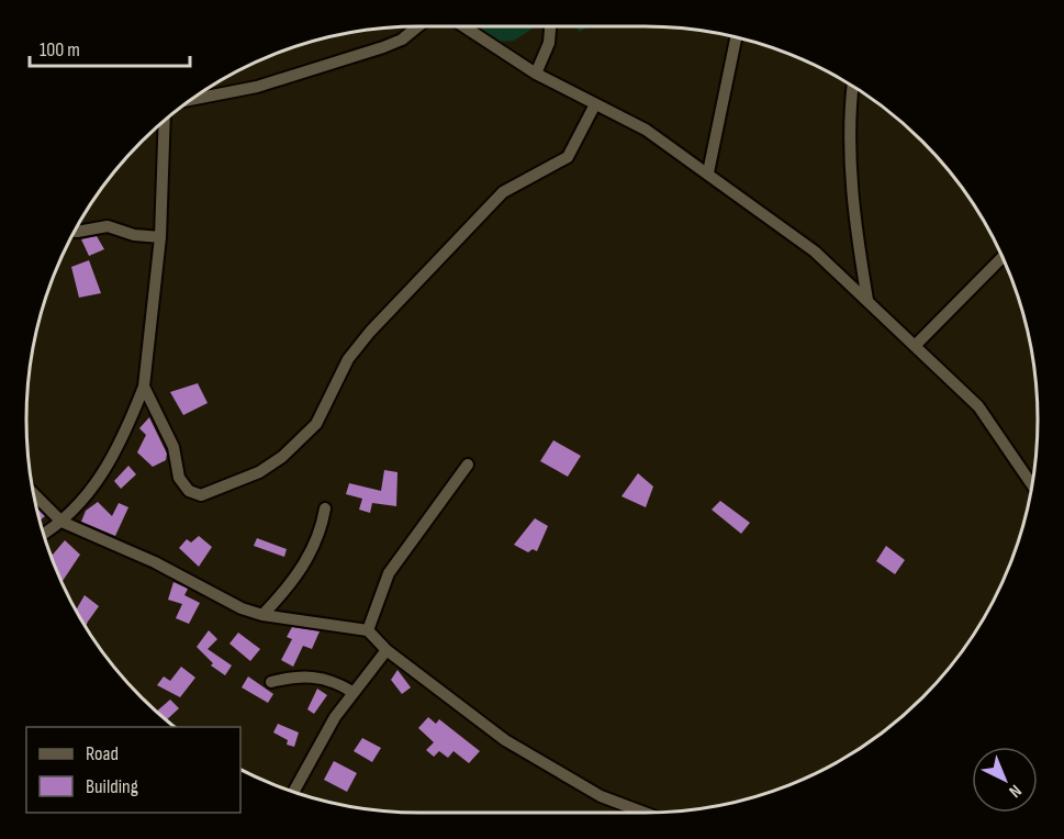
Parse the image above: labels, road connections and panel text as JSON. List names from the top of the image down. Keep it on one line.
{"legend":["Road","Building"],"scale_bar":"100 m","north":"bottom right"}
